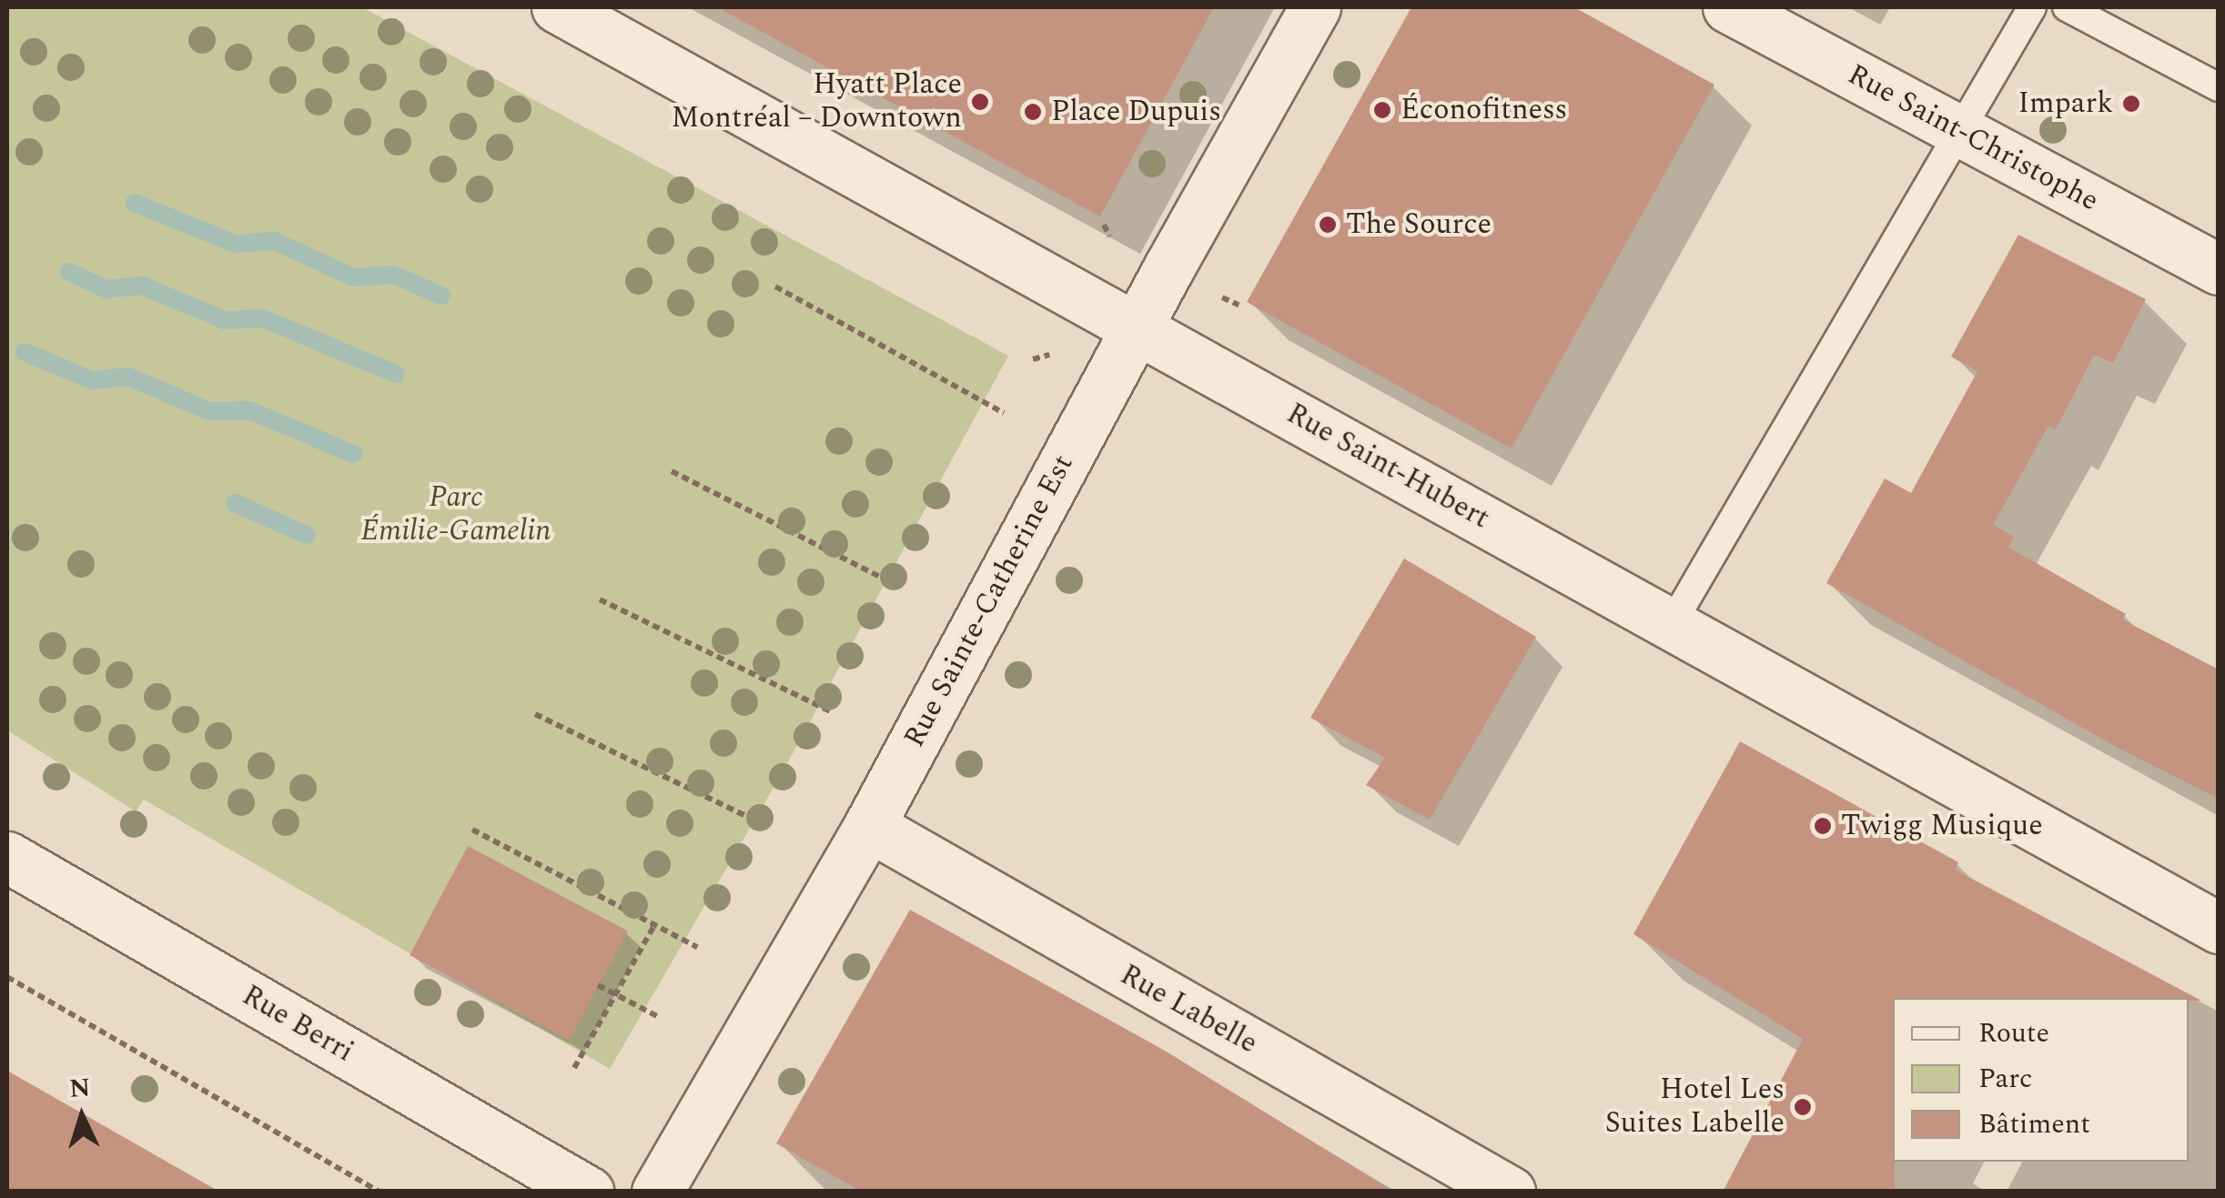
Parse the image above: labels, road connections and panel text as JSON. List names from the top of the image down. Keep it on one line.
{"streets":{"street":["Rue Saint-Christophe","Rue Saint-Hubert","Rue Sainte-Catherine Est","Rue Labelle","Rue Berri"]},"crossings":[["Rue Saint-Hubert","Rue Sainte-Catherine Est"],["Rue Sainte-Catherine Est","Rue Labelle"]],"parks":["Parc Émilie-Gamelin"],"places":["Hyatt Place Montréal – Downtown","Impark","Éconofitness","Place Dupuis","The Source","Twigg Musique","Hotel Les Suites Labelle"],"legend":["Route","Parc","Bâtiment"],"north":"top"}
